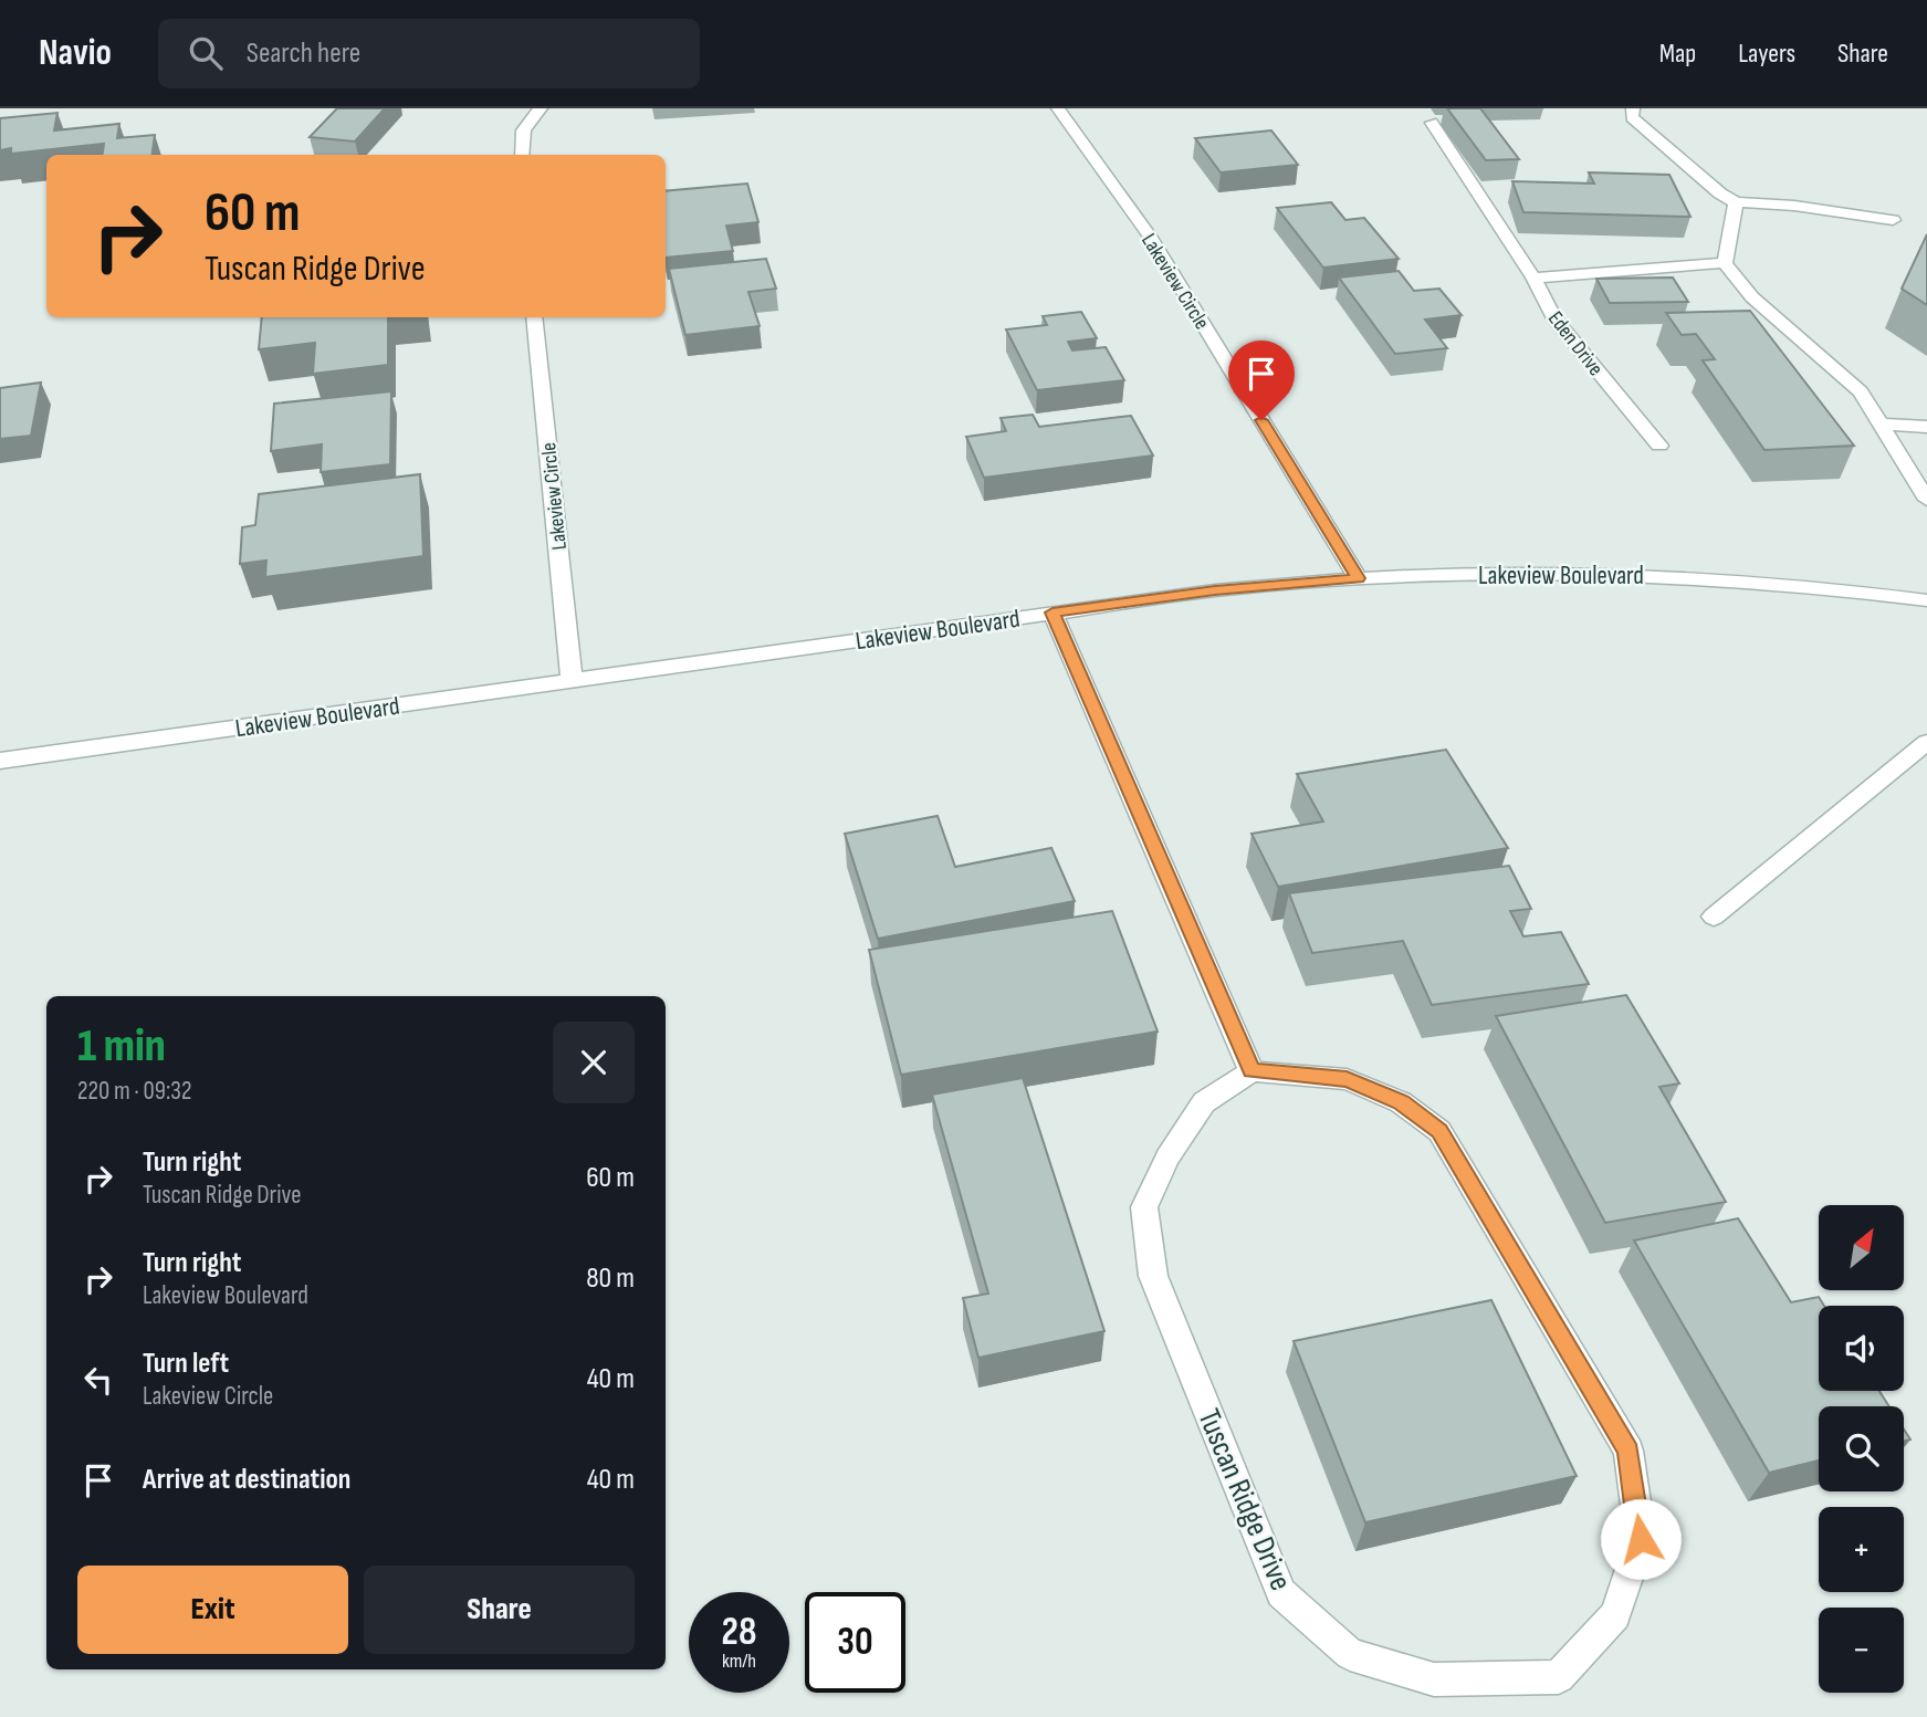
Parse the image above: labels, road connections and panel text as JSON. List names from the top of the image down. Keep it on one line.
{"streets":{"street":["Lakeview Circle","Eden Drive","Lakeview Boulevard","Tuscan Ridge Drive"]},"crossings":[["Lakeview Circle","Lakeview Boulevard"]],"north":"top right","page":{"header":"Navio","search":"Search here","nav":["Map","Layers","Share"],"turn":["60 m","Tuscan Ridge Drive"],"heading":["1 min","220 m · 09:32"],"list":[{"name":"Turn right","note":"Tuscan Ridge Drive","value":"60 m"},{"name":"Turn right","note":"Lakeview Boulevard","value":"80 m"},{"name":"Turn left","note":"Lakeview Circle","value":"40 m"},{"name":"Arrive at destination","value":"40 m"}],"map_buttons":["+","−"],"buttons":["Exit","Share"],"speed":"28 km/h","limit":"30"}}
